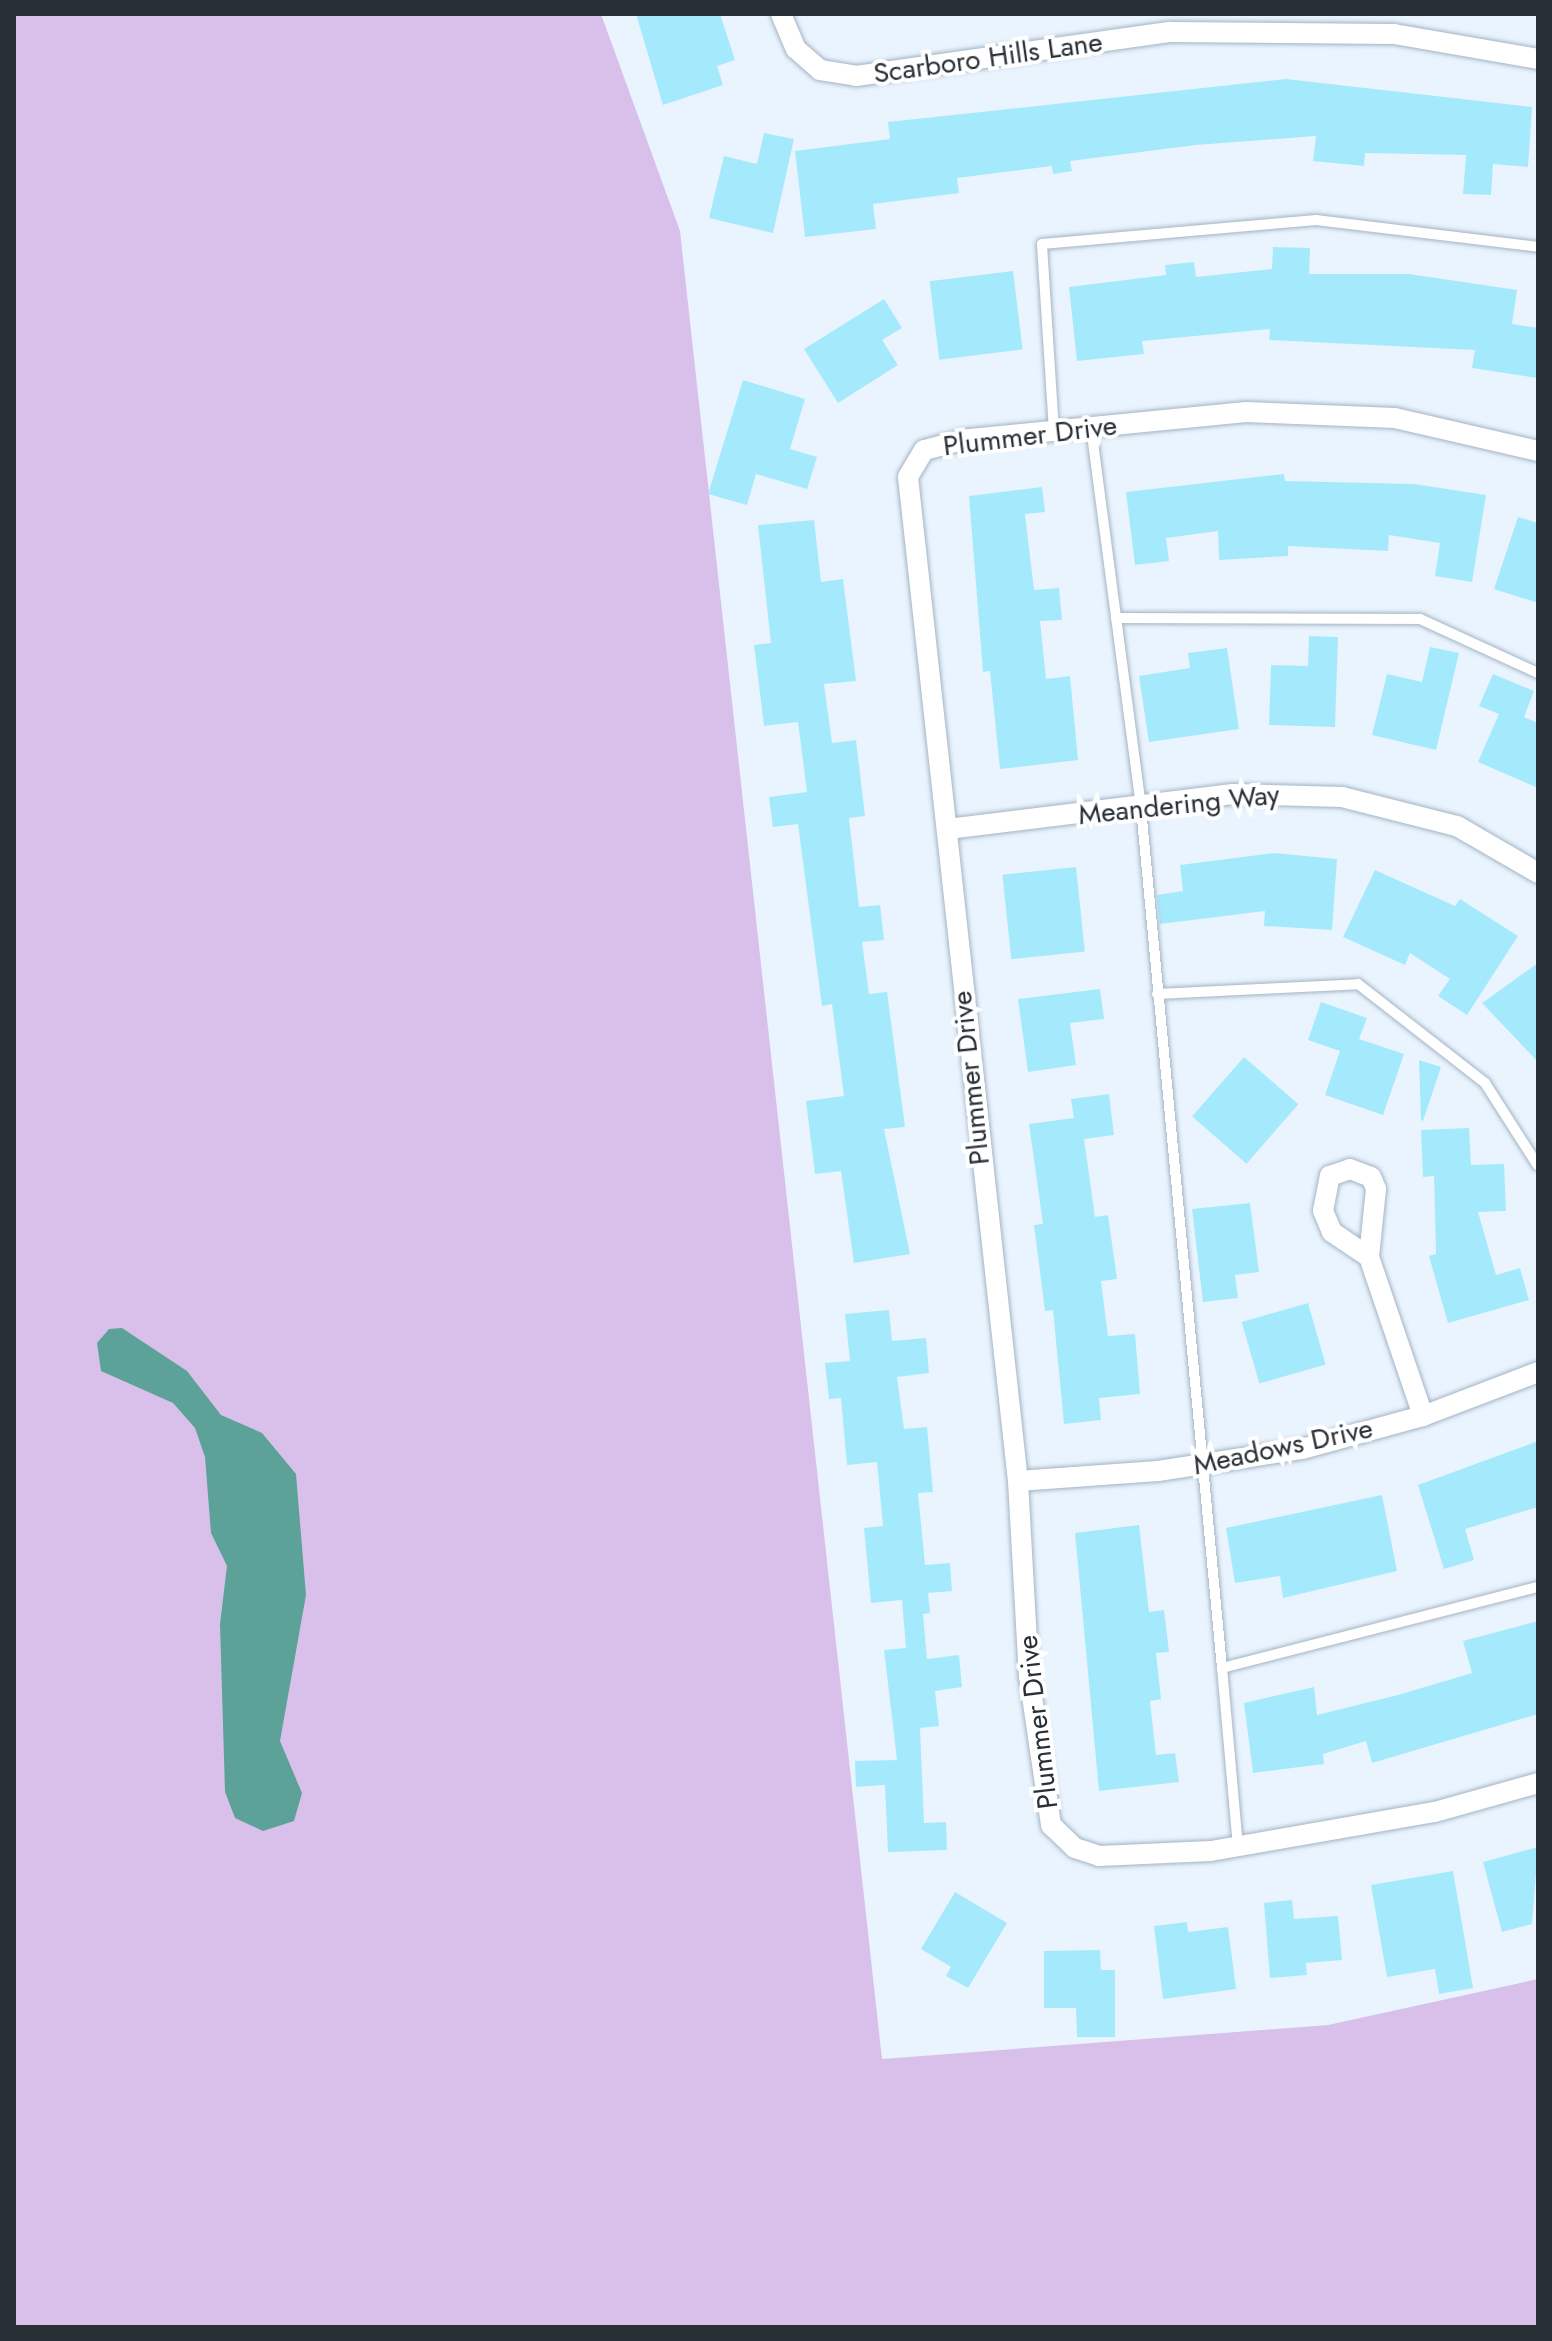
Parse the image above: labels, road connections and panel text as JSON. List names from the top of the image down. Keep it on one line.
{"streets":{"street":["Scarboro Hills Lane","Plummer Drive","Meandering Way","Meadows Drive"]},"crossings":[["Plummer Drive","Meandering Way"],["Plummer Drive","Meadows Drive"]]}
